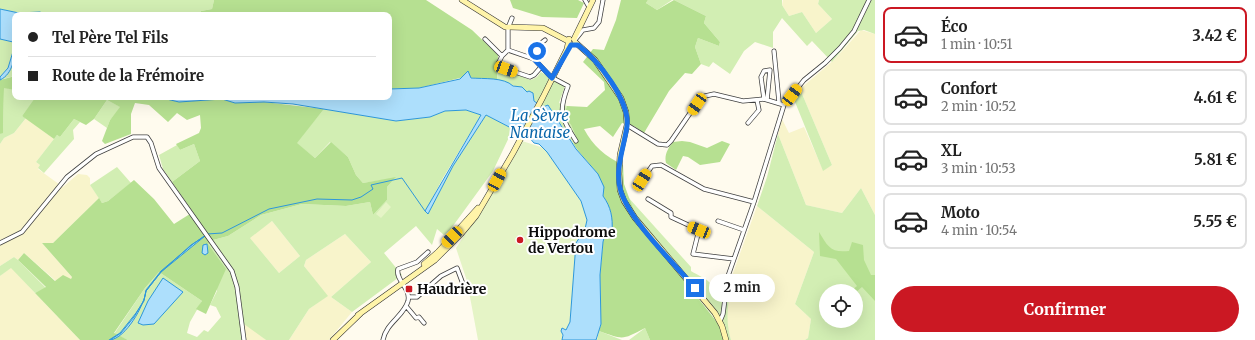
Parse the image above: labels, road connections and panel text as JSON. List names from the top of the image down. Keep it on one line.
{"water":["La Sèvre Nantaise"],"places":{"other":["Hippodrome de Vertou"],"transit":["Haudrière"]},"page":{"list":[{"name":"Éco","note":"1 min · 10:51","value":"3.42 €"},{"name":"Confort","note":"2 min · 10:52","value":"4.61 €"},{"name":"XL","note":"3 min · 10:53","value":"5.81 €"},{"name":"Moto","note":"4 min · 10:54","value":"5.55 €"}],"banner":["Tel Père Tel Fils","Route de la Frémoire"],"bubble":"2 min","buttons":"Confirmer"}}
